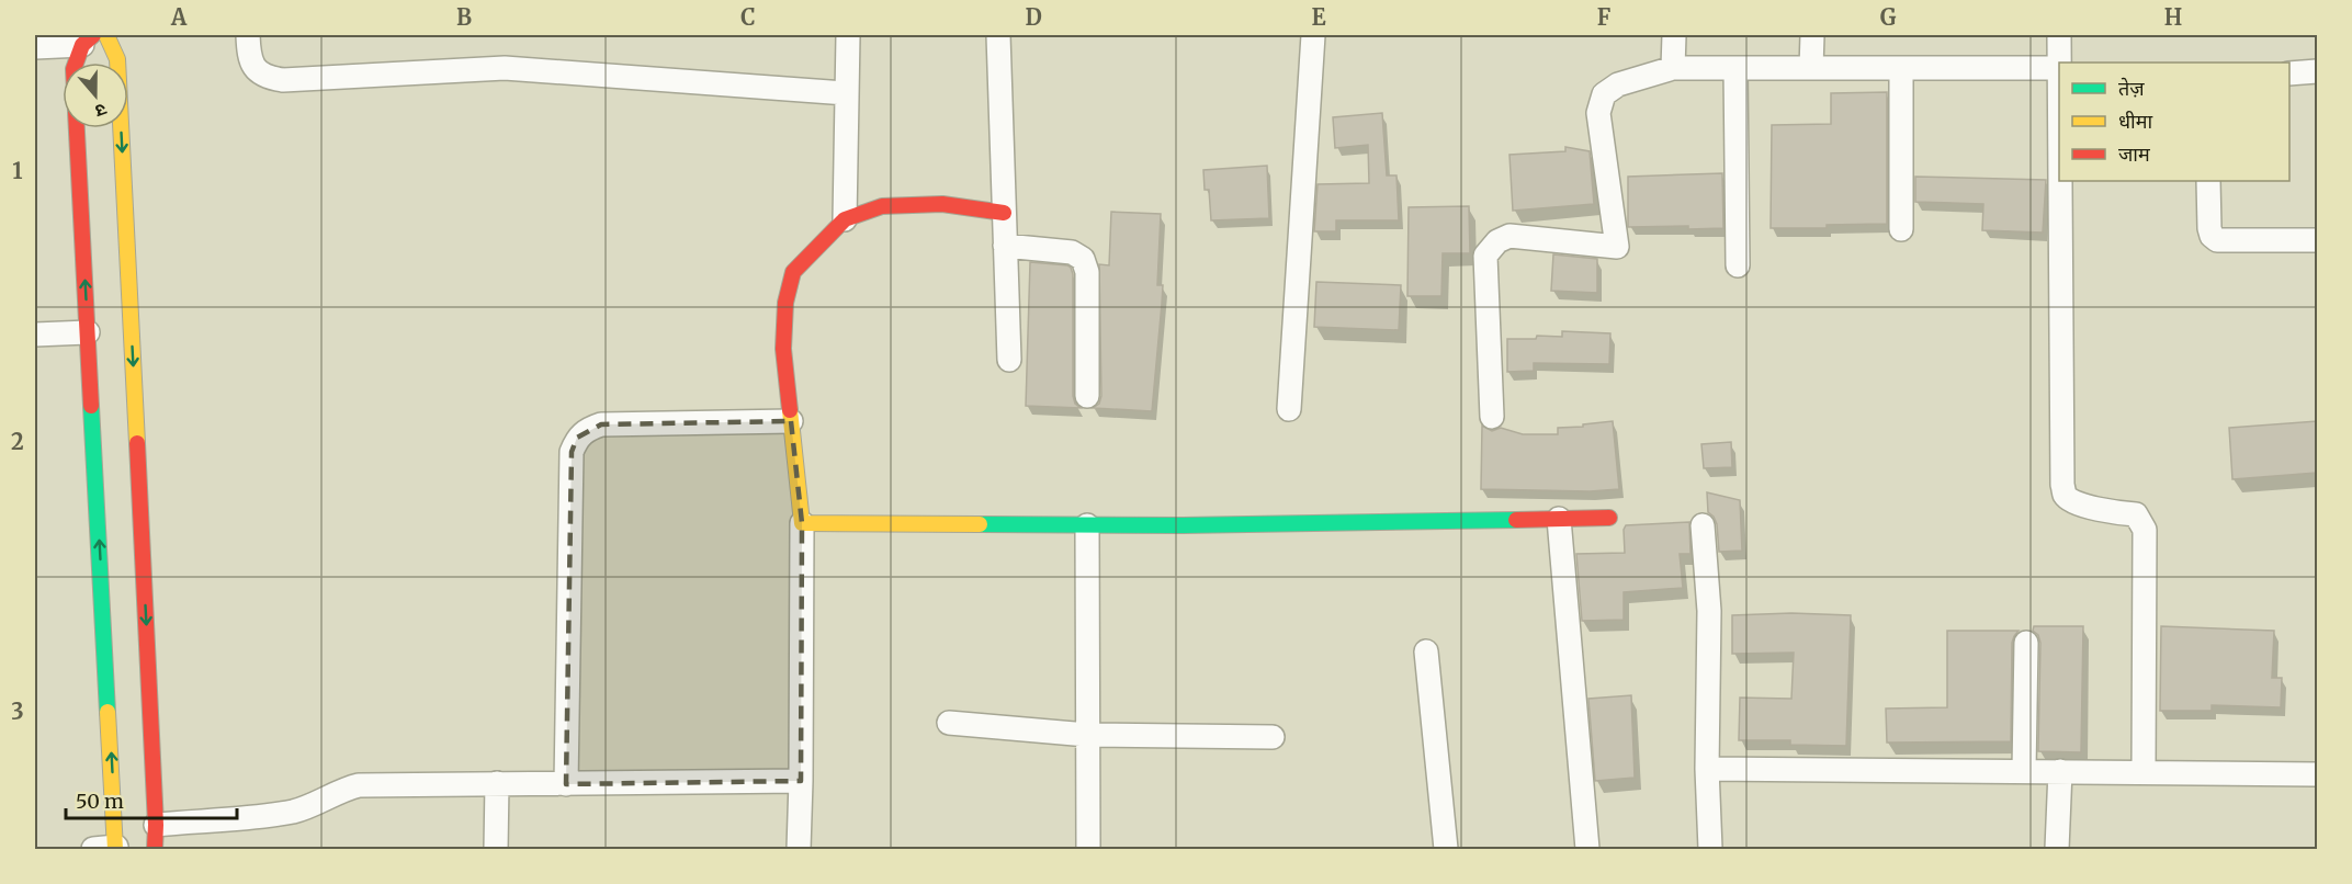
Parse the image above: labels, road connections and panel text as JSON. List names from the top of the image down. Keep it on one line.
{"legend":["तेज़","धीमा","जाम"],"scale_bar":"50 m","north":"bottom","grid":{"columns":["A","B","C","D","E","F","G","H"],"rows":["1","2","3"]}}
